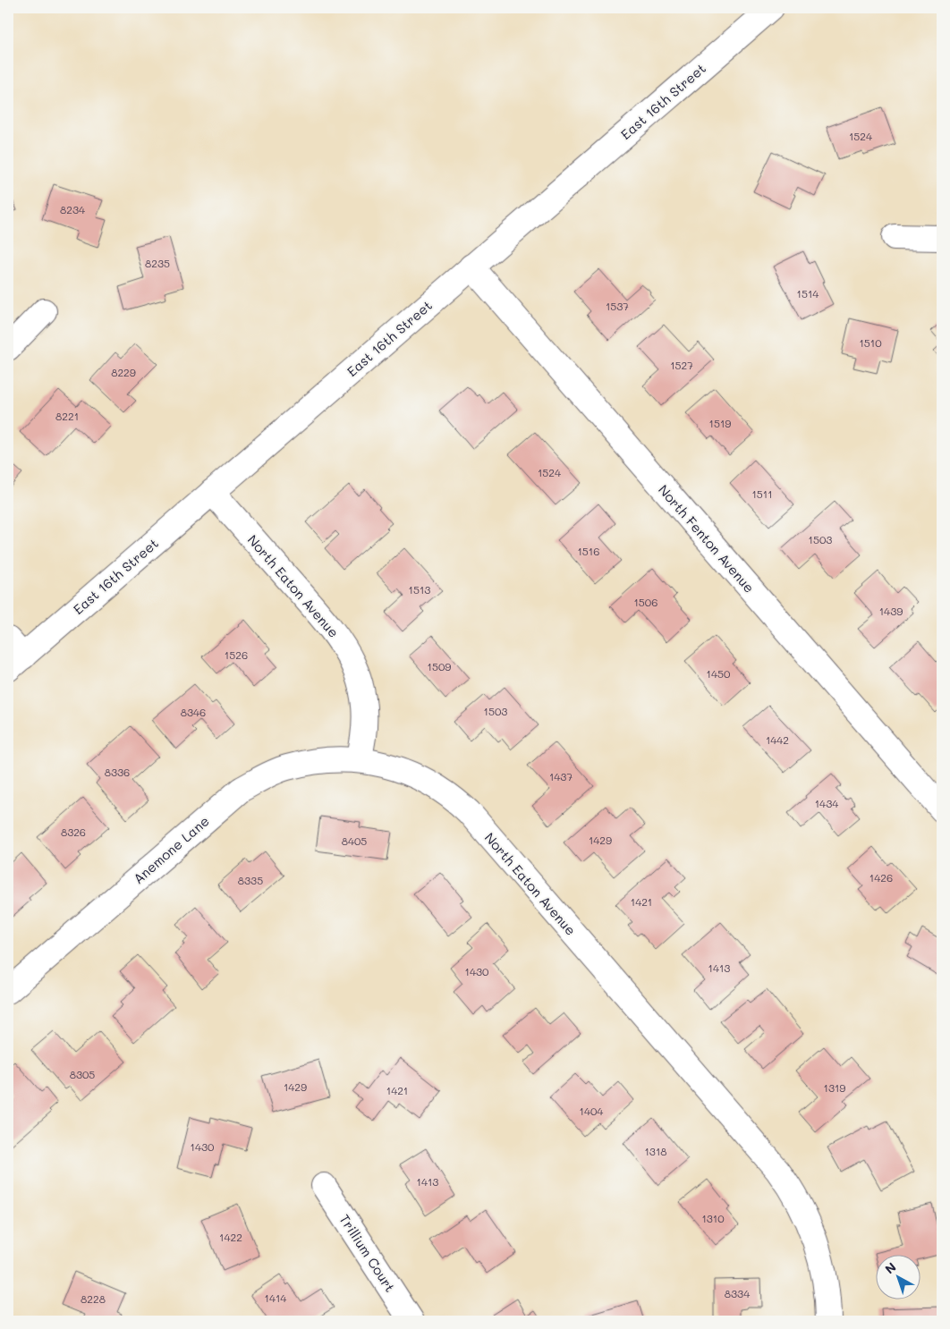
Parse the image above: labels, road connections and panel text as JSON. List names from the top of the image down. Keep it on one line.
{"streets":{"street":["East 16th Street","North Fenton Avenue","North Eaton Avenue","Anemone Lane","Trillium Court"]},"crossings":[["East 16th Street","North Fenton Avenue"],["East 16th Street","North Eaton Avenue"],["North Eaton Avenue","Anemone Lane"]],"house_numbers":["1524","8234","8235","1514","1537","1510","1527","8229","8221","1519","1524","1511","1503","1516","1513","1506","1439","1526","1509","1450","1503","8346","1442","8336","1437","1434","8326","1429","8405","1426","8335","1421","1413","1430","8305","1429","1319","1421","1404","1430","1318","1413","1310","1422","8334","1414","8228"],"north":"top left"}
